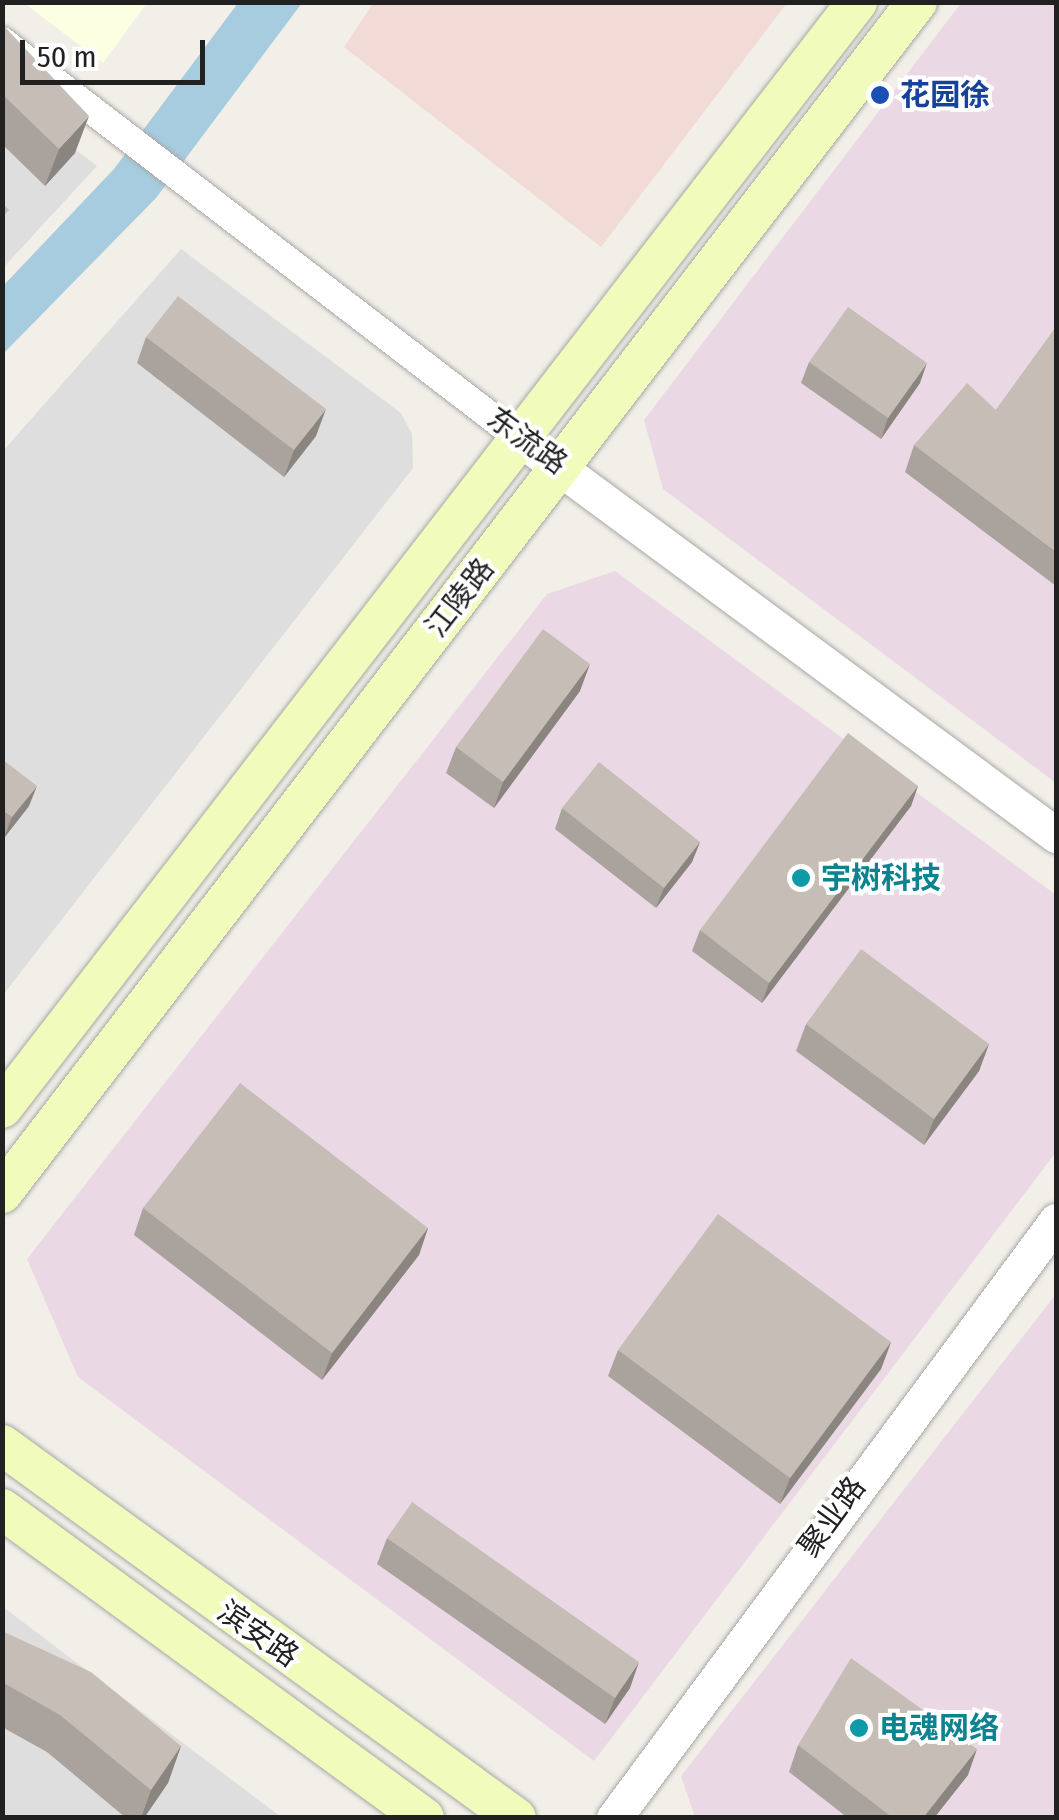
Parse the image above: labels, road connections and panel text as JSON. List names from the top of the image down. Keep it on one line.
{"streets":{"main road":["江陵路","滨安路"],"street":["东流路","聚业路"]},"crossings":[["东流路","江陵路"]],"places":["花园徐","宇树科技","电魂网络"],"scale_bar":"50 m"}
